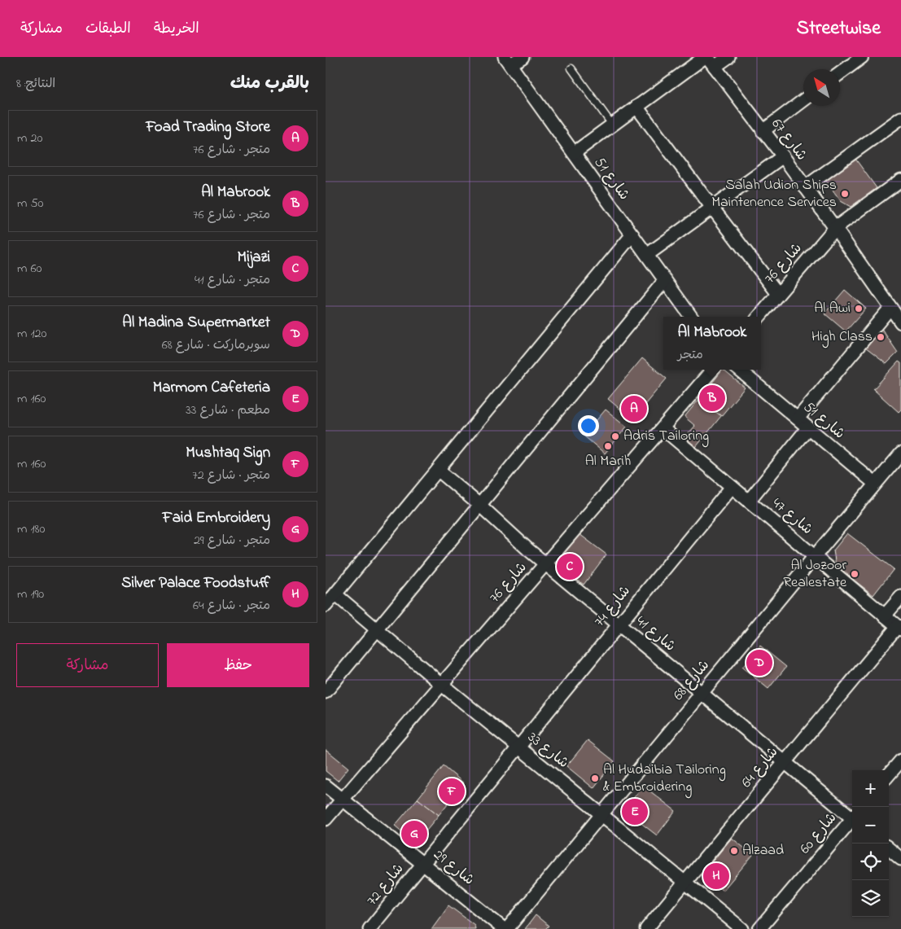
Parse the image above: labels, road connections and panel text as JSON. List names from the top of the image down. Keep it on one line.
{"streets":{"street":["شارع 67","شارع 51","شارع 76","شارع 47","شارع 74","شارع 41","شارع 68","شارع 33","شارع 64","شارع 60","شارع 29","شارع 72"]},"crossings":[["شارع 67","شارع 76"],["شارع 51","شارع 68"],["شارع 76","شارع 47"],["شارع 76","شارع 41"],["شارع 76","شارع 33"],["شارع 76","شارع 29"],["شارع 47","شارع 74"],["شارع 47","شارع 68"],["شارع 47","شارع 64"],["شارع 74","شارع 41"],["شارع 74","شارع 33"],["شارع 74","شارع 72"],["شارع 41","شارع 68"],["شارع 41","شارع 64"],["شارع 68","شارع 33"],["شارع 68","شارع 29"],["شارع 33","شارع 64"],["شارع 33","شارع 72"],["شارع 29","شارع 72"]],"places":["Salah Udion Ships Maintenence Services","Al Awi","High Class","Adris Tailoring","Al Marih","Al Jozoor Realestate","Al Hudaibia Tailoring & Embroidering","Alzaad"],"north":"top left","page":{"header":"Streetwise","nav":["الخريطة","الطبقات","مشاركة"],"heading":["بالقرب منك","النتائج: 8"],"list":[{"mark":"A","name":"Foad Trading Store","note":"متجر · شارع 76","value":"20 m"},{"mark":"B","name":"Al Mabrook","note":"متجر · شارع 76","value":"50 m"},{"mark":"C","name":"Mijazi","note":"متجر · شارع 41","value":"60 m"},{"mark":"D","name":"Al Madina Supermarket","note":"سوبرماركت · شارع 68","value":"120 m"},{"mark":"E","name":"Marmom Cafeteria","note":"مطعم · شارع 33","value":"160 m"},{"mark":"F","name":"Mushtaq Sign","note":"متجر · شارع 72","value":"160 m"},{"mark":"G","name":"Faid Embroidery","note":"متجر · شارع 29","value":"180 m"},{"mark":"H","name":"Silver Palace Foodstuff","note":"متجر · شارع 64","value":"190 m"}],"popup":["Al Mabrook","متجر"],"pins":["B","A","C","D","F","E","G","H"],"buttons":["حفظ","مشاركة"],"map_buttons":["+","−"]}}
